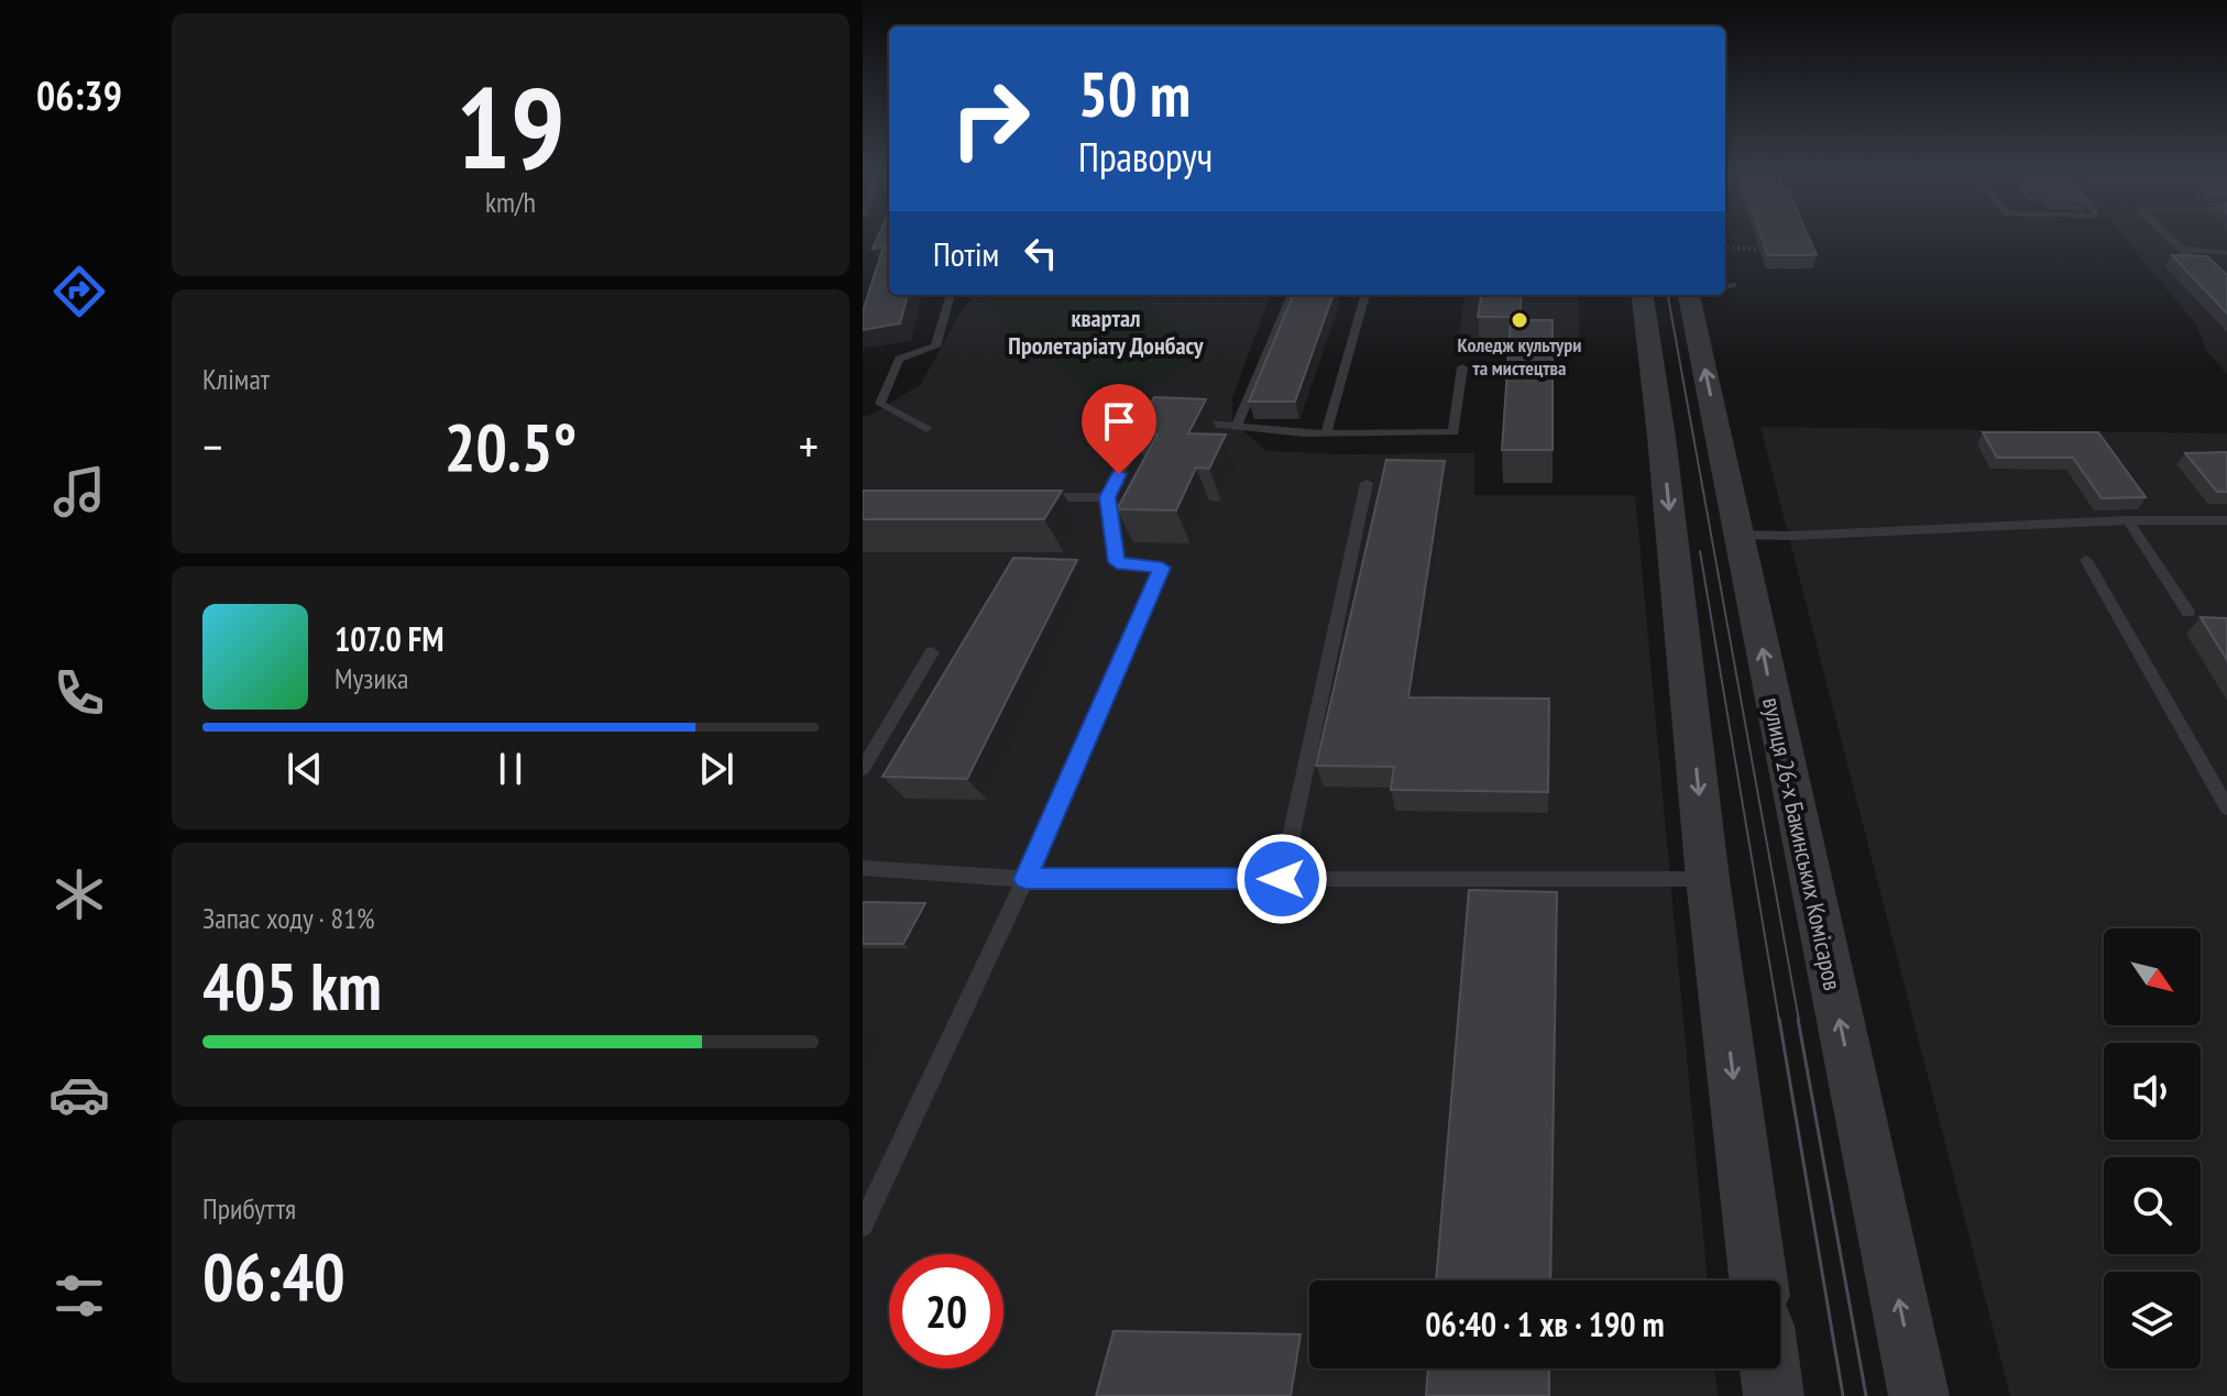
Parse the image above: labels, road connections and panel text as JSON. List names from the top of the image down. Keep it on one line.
{"streets":{"street":["вулиця 26-х Бакинських Комісаров"]},"districts":["квартал Пролетаріату Донбасу"],"places":["Коледж культури та мистецтва"],"north":"bottom right","page":{"tabs":"06:39","tile":[["19","km/h"],"Клімат",["Запас ходу · 81%","405 km"],["Прибуття","06:40"]],"turn":["50 m","Праворуч"],"then":"Потім","heat":["−","20.5°","+"],"song":["107.0 FM","Музика"],"limit":"20","trip":"06:40 · 1 хв · 190 m"}}
